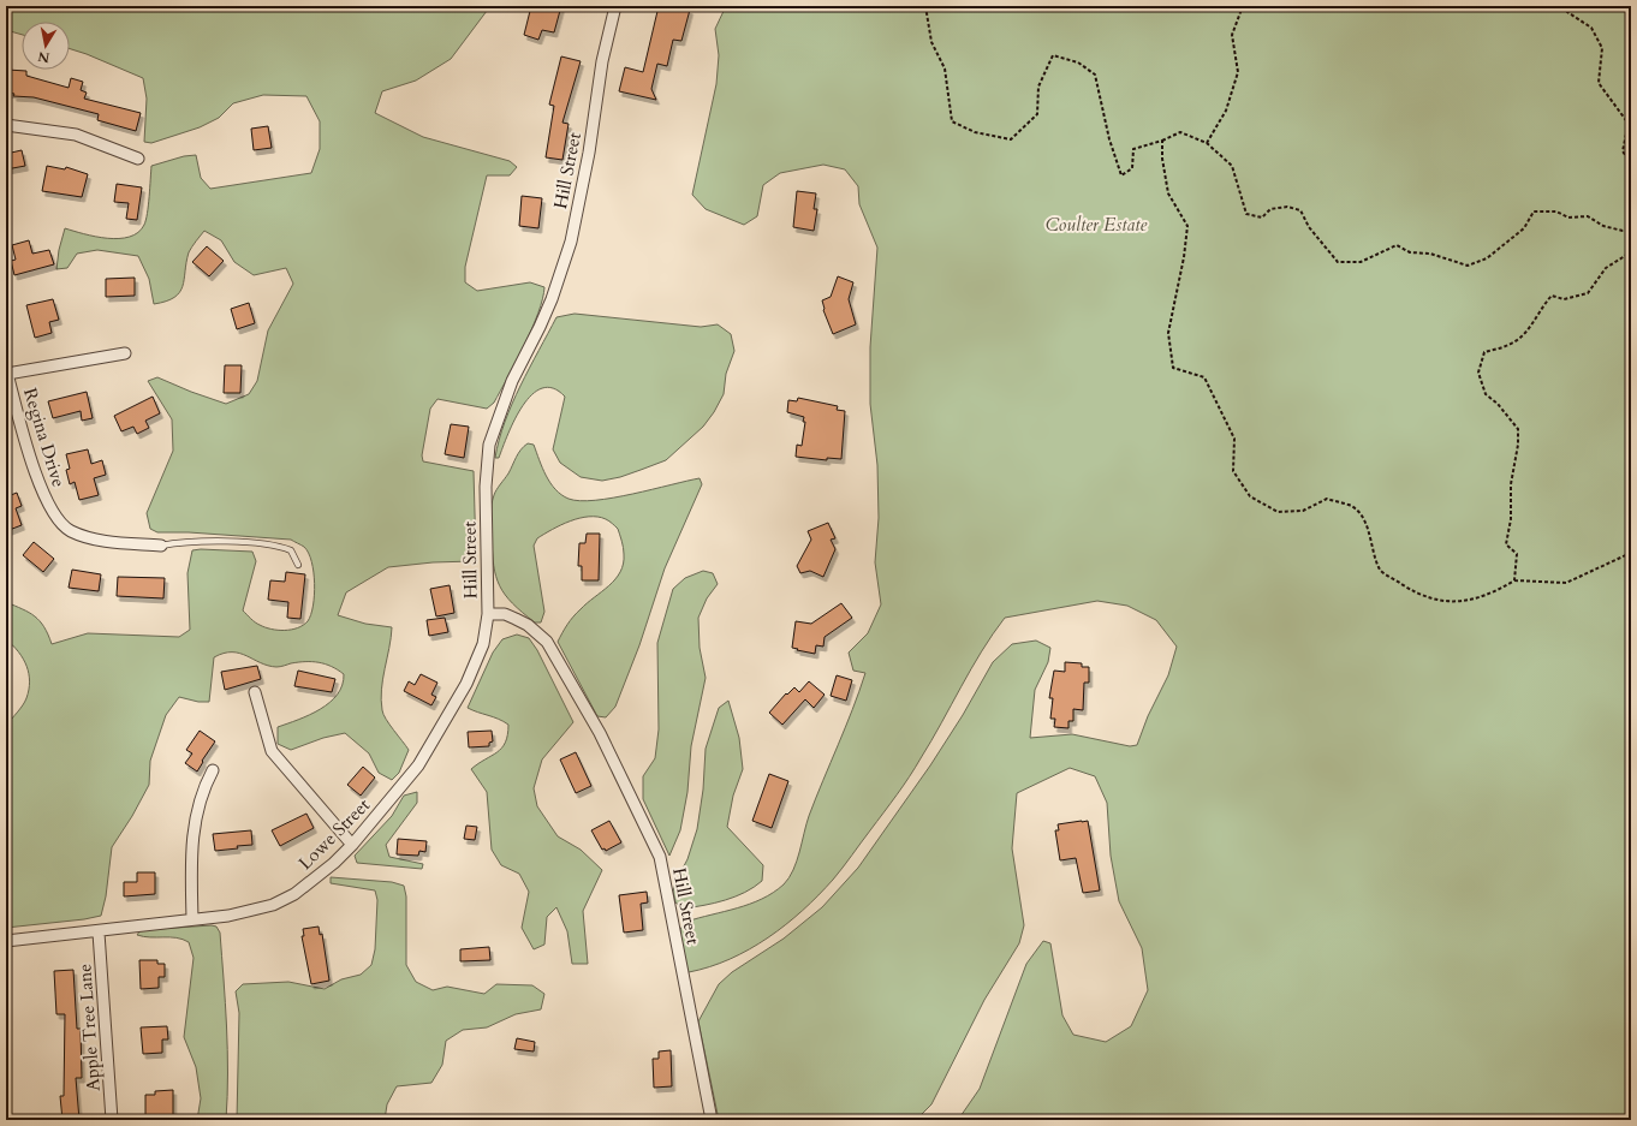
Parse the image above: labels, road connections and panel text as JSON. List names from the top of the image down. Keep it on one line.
{"streets":{"street":["Hill Street","Regina Drive","Lowe Street","Apple Tree Lane"]},"crossings":[["Hill Street","Lowe Street"],["Lowe Street","Apple Tree Lane"]],"parks":["Coulter Estate"],"north":"bottom"}
